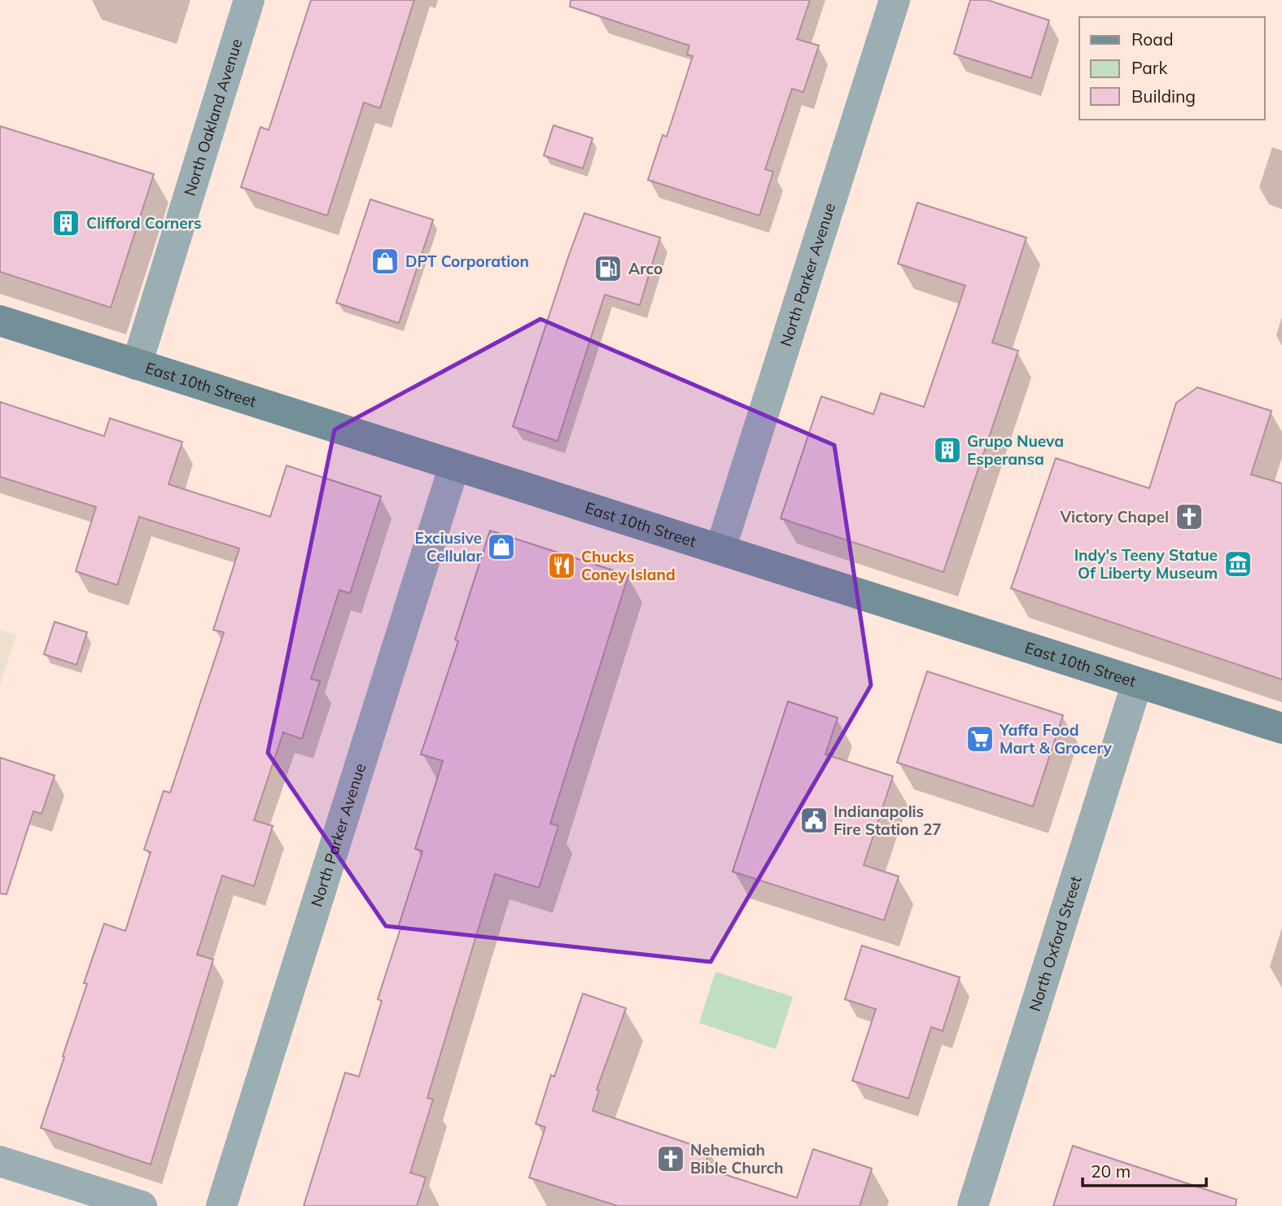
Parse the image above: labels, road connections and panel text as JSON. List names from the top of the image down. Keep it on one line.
{"streets":{"main road":["East 10th Street"],"street":["North Oakland Avenue","North Parker Avenue","North Oxford Street"]},"crossings":[["North Oakland Avenue","East 10th Street"],["North Parker Avenue","East 10th Street"],["East 10th Street","North Oxford Street"]],"places":{"building":["Clifford Corners","Grupo Nueva Esperansa"],"shop":["DPT Corporation","Exciusive Cellular"],"fuel station":["Arco"],"church":["Victory Chapel","Nehemiah Bible Church"],"museum":["Indy's Teeny Statue Of Liberty Museum"],"restaurant":["Chucks Coney Island"],"supermarket":["Yaffa Food Mart & Grocery"],"public building":["Indianapolis Fire Station 27"]},"legend":["Road","Park","Building"],"scale_bar":"20 m"}
